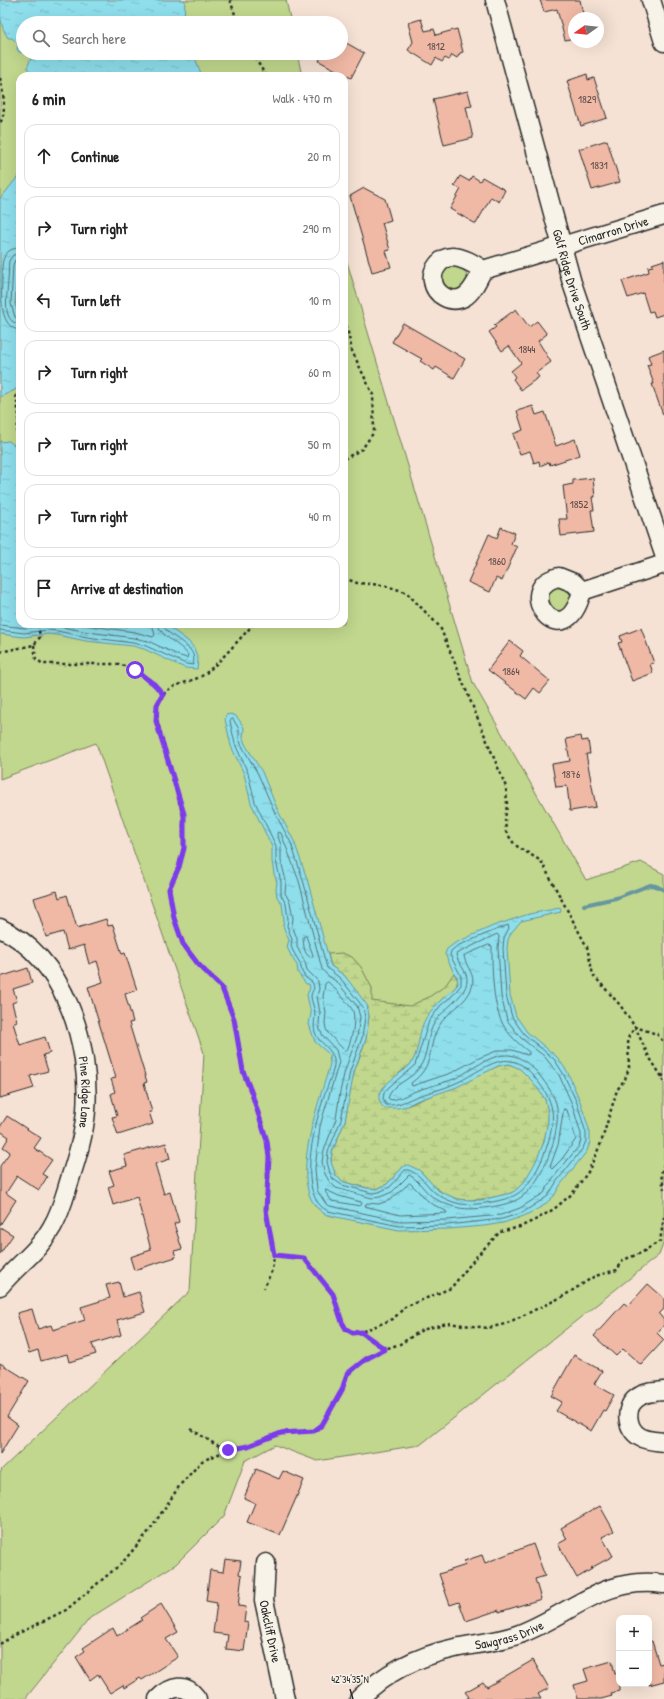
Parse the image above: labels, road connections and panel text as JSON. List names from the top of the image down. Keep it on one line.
{"streets":{"street":["Cimarron Drive","Golf Ridge Drive South","Pine Ridge Lane","Oakcliff Drive","Sawgrass Drive"]},"crossings":[["Cimarron Drive","Golf Ridge Drive South"]],"house_numbers":["1812","1829","1831","1844","1852","1860","1864","1876"],"north":"left","page":{"search":"Search here","heading":["6 min","Walk · 470 m"],"list":[["Continue","20 m"],["Turn right","290 m"],["Turn left","10 m"],["Turn right","60 m"],["Turn right","50 m"],["Turn right","40 m"],"Arrive at destination"],"map_buttons":["+","−"]},"coordinates":["42°34'35\"N"]}
